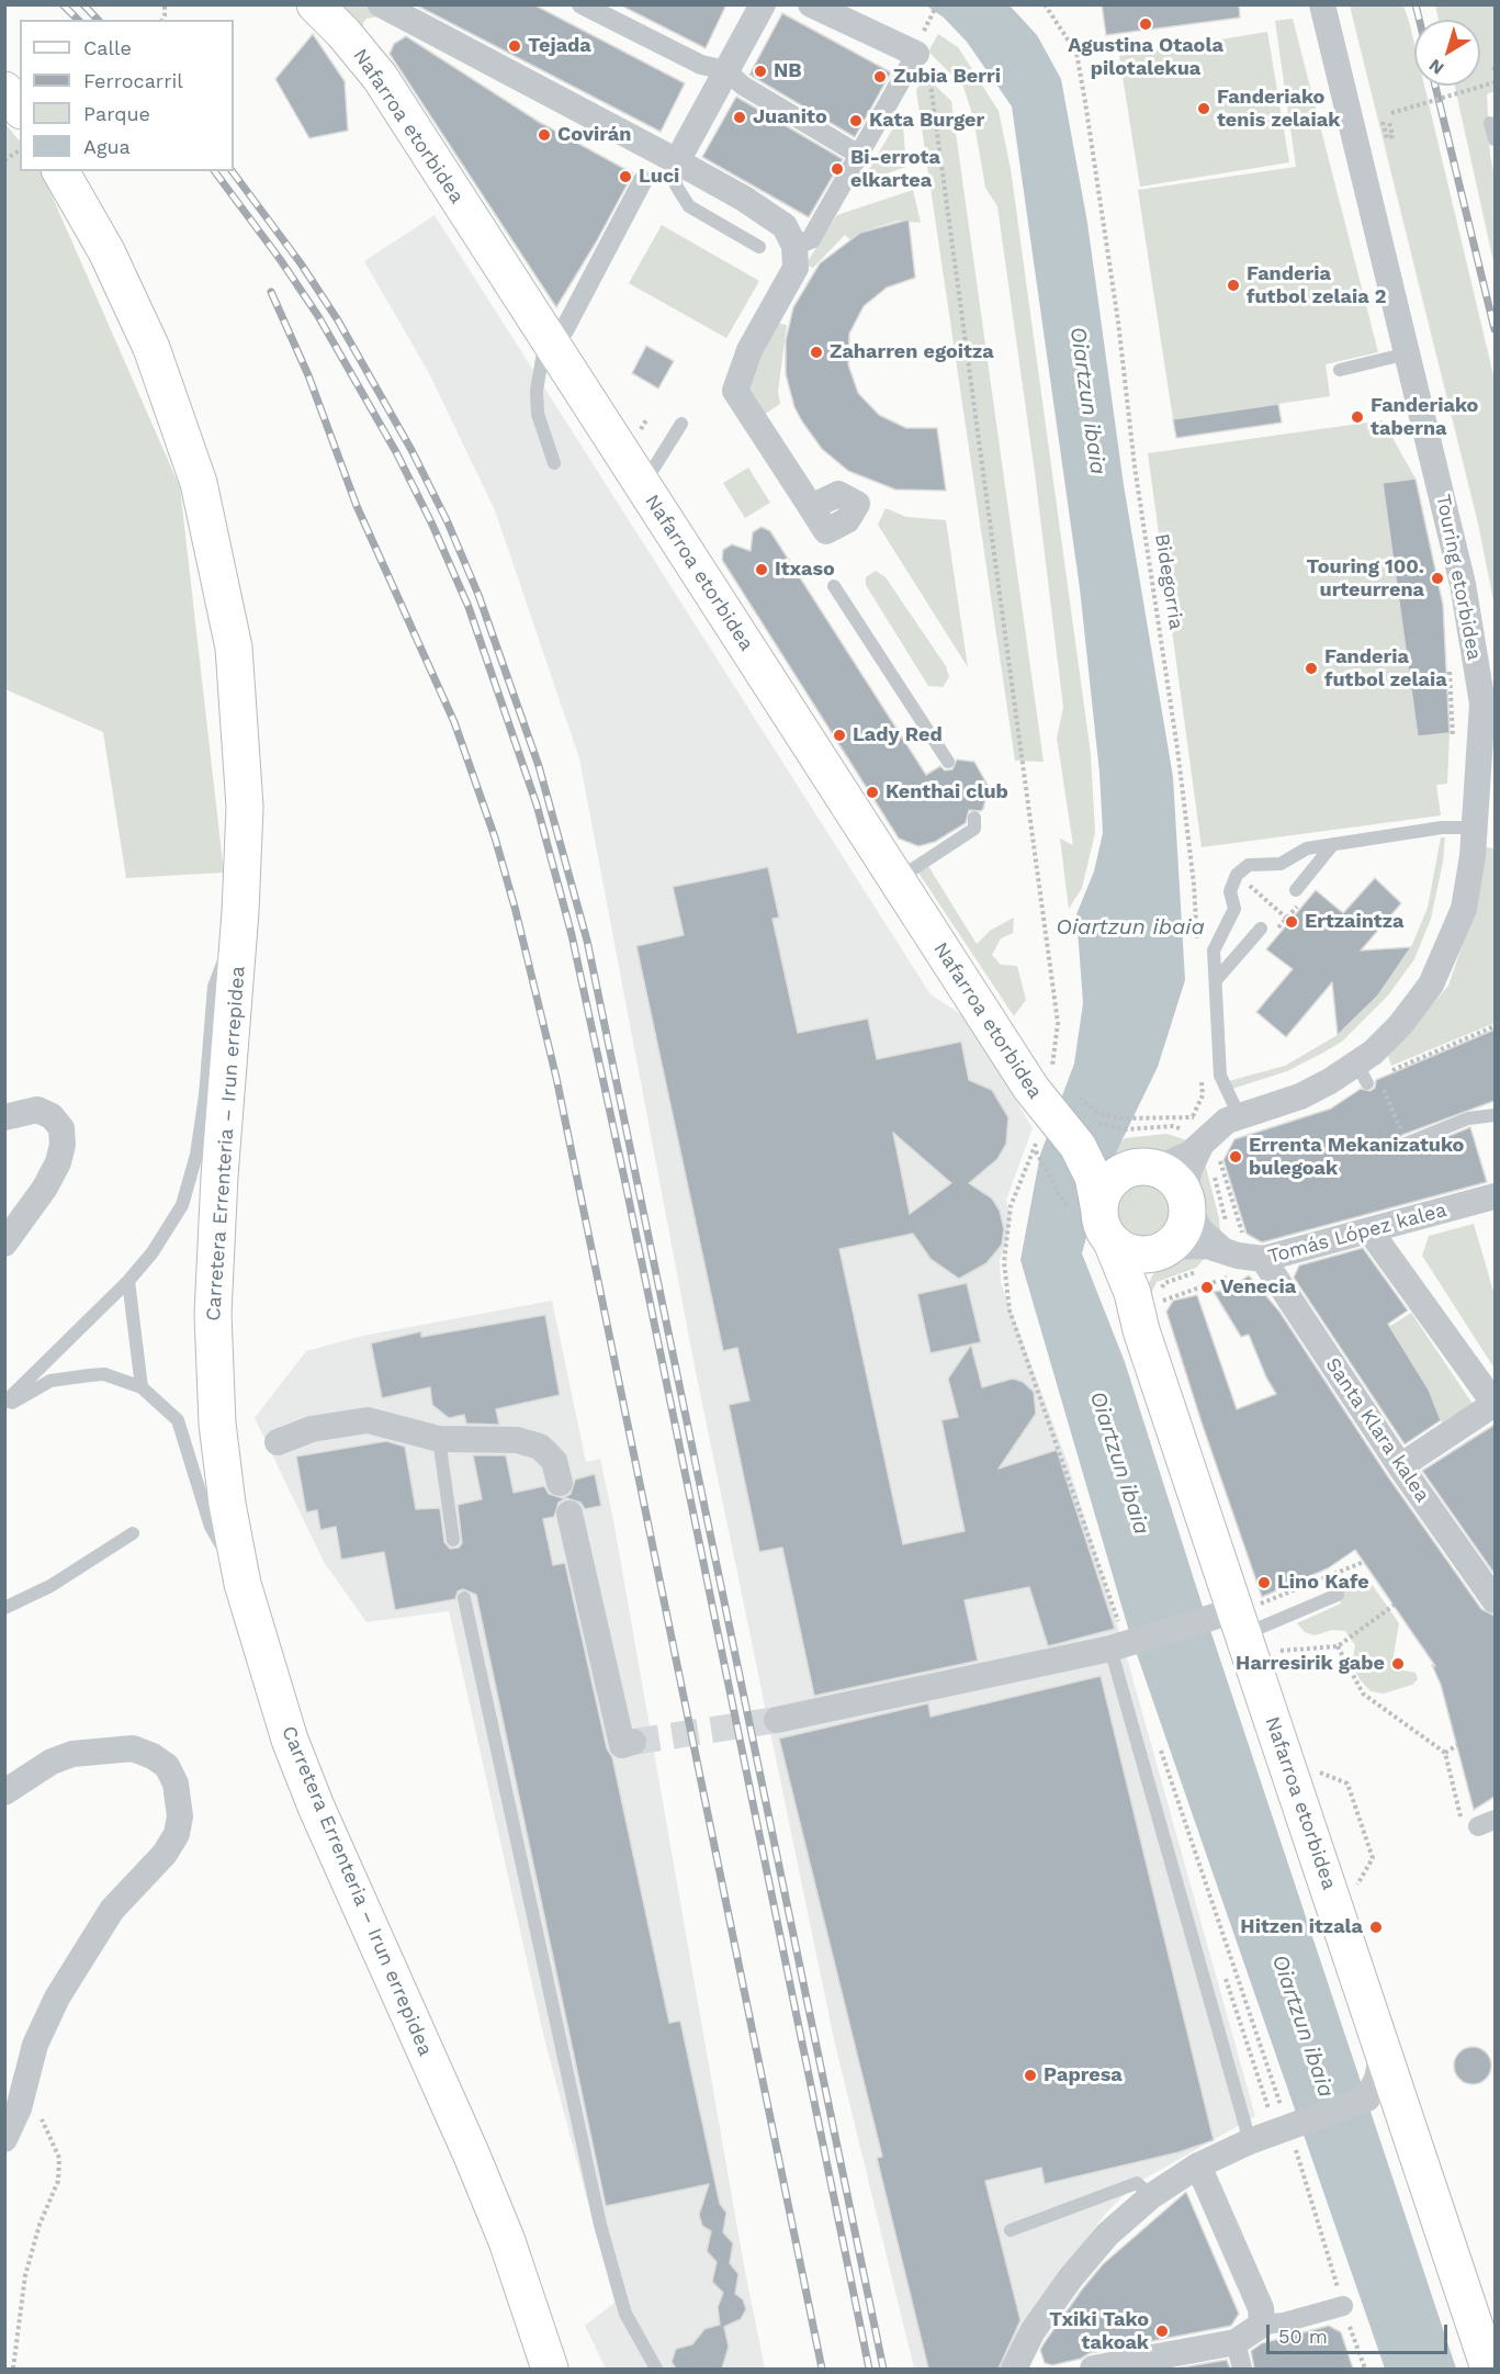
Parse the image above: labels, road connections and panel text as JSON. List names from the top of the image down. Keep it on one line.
{"streets":{"main road":["Nafarroa etorbidea","Carretera Errenteria – Irun errepidea"],"street":["Touring etorbidea","Tomás López kalea","Santa Klara kalea"],"path":["Bidegorria"]},"crossings":[["Nafarroa etorbidea","Touring etorbidea"],["Nafarroa etorbidea","Tomás López kalea"],["Touring etorbidea","Tomás López kalea"],["Tomás López kalea","Santa Klara kalea"]],"water":["Oiartzun ibaia"],"places":["Agustina Otaola pilotalekua","Tejada","NB","Zubia Berri","Fanderiako tenis zelaiak","Juanito","Kata Burger","Covirán","Bi-errota elkartea","Luci","Fanderia futbol zelaia 2","Zaharren egoitza","Fanderiako taberna","Itxaso","Touring 100. urteurrena","Fanderia futbol zelaia","Lady Red","Kenthai club","Ertzaintza","Errenta Mekanizatuko bulegoak","Venecia","Lino Kafe","Harresirik gabe","Hitzen itzala","Papresa","Txiki Tako takoak"],"legend":["Calle","Ferrocarril","Parque","Agua"],"scale_bar":"50 m","north":"bottom left"}
